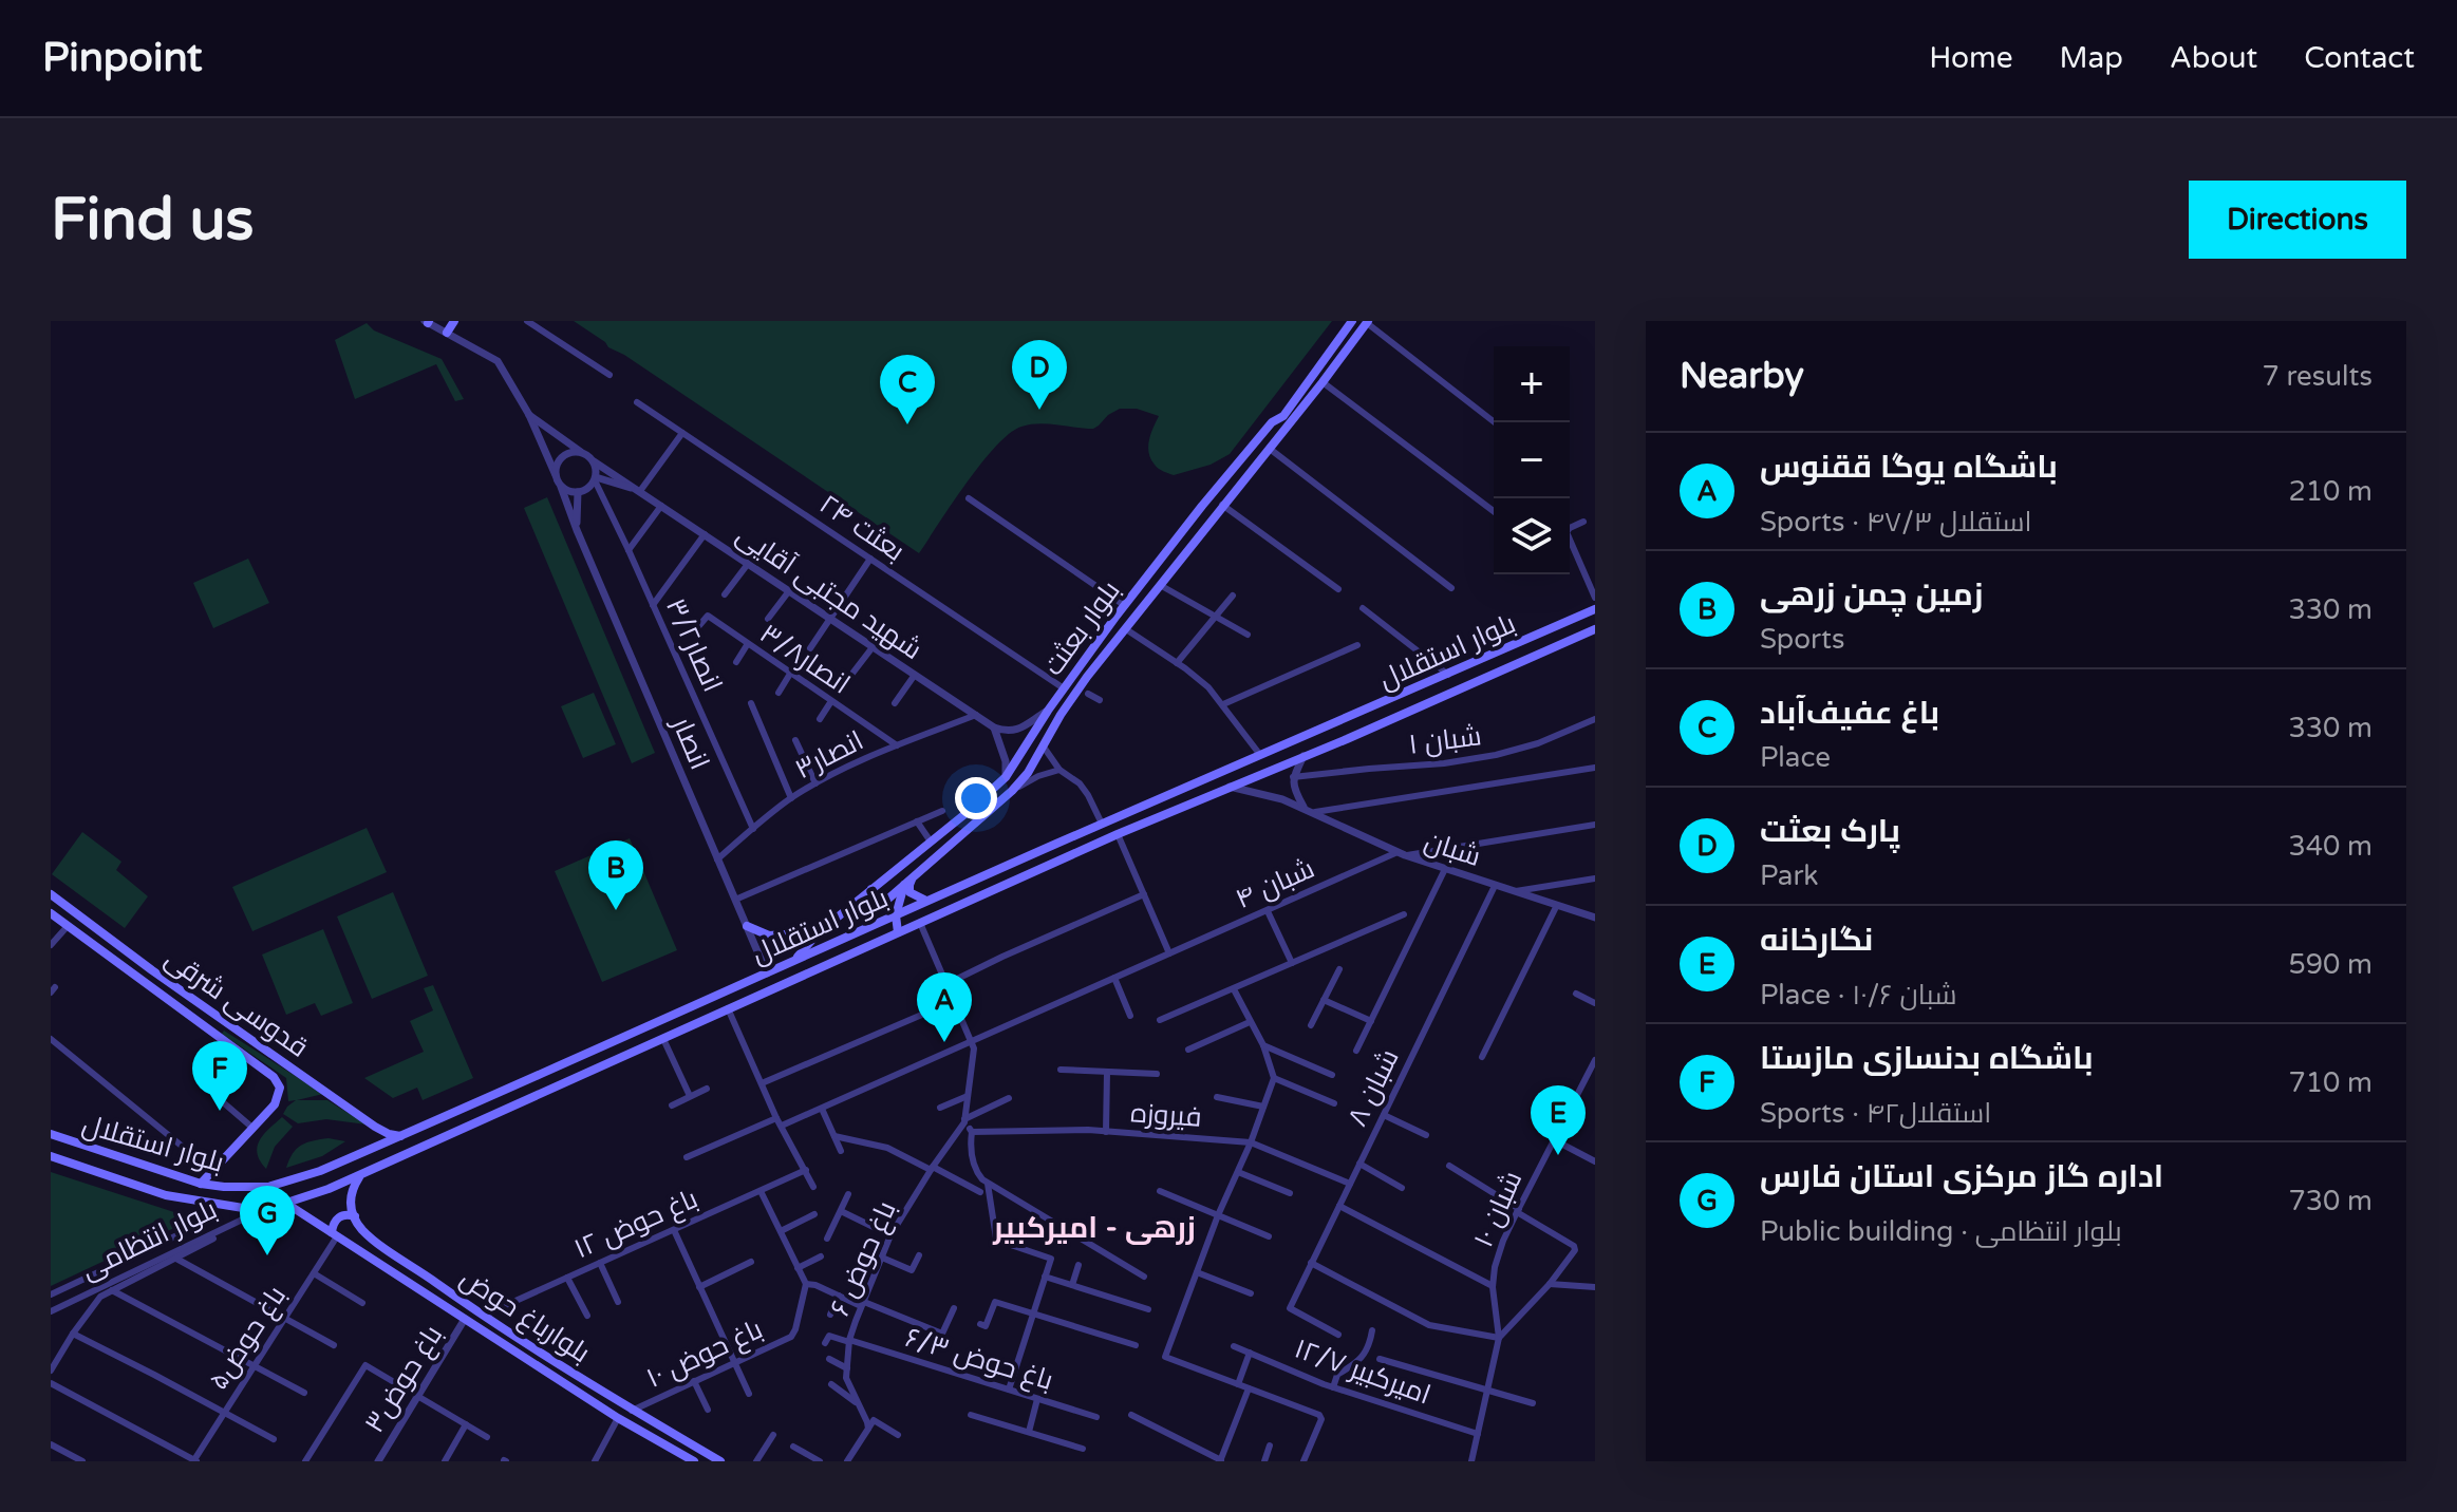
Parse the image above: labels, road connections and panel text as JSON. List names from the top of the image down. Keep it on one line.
{"streets":{"main road":["بلوار بعثت","بلوار استقلال","قدوسی شرقی","بلوارباغ حوض"],"street":["بعثت ۲۴","شهید مجتبی آقایی","انصار۳/۲","انصار۳/۸","۱ شبان","انصار","انصار۳","شبان","۴ شبان","۸ شبان","فیروزه","۱۰ شبان","۱۲ باغ حوض","بلوار انتظامی","۶ باغ حوض","باغ حوض۵","۱۰ باغ حوض","۶/۳ باغ حوض","۱۲/۷ امیرکبیر","باغ حوض۳"]},"crossings":[["بعثت ۲۴","بلوار بعثت"],["شهید مجتبی آقایی","انصار۳/۲"],["شهید مجتبی آقایی","انصار"],["شهید مجتبی آقایی","انصار۳"],["بلوار بعثت","بلوار استقلال"],["انصار۳/۲","انصار"],["انصار۳/۲","انصار۳"],["بلوار استقلال","انصار"],["بلوار استقلال","شبان"],["بلوار استقلال","قدوسی شرقی"],["بلوار استقلال","بلوار انتظامی"],["بلوار استقلال","بلوارباغ حوض"],["انصار۳/۸","انصار۳"],["انصار","انصار۳"],["شبان","۴ شبان"],["شبان","۸ شبان"],["۸ شبان","فیروزه"],["۱۲ باغ حوض","بلوارباغ حوض"],["۶ باغ حوض","۶/۳ باغ حوض"],["بلوارباغ حوض","باغ حوض۵"],["بلوارباغ حوض","۱۰ باغ حوض"],["بلوارباغ حوض","باغ حوض۳"]],"districts":["زرهی - امیرکبیر"],"page":{"header":"Pinpoint","nav":["Home","Map","About","Contact"],"buttons":"Directions","title":"Find us","heading":["Nearby","7 results"],"pins":["D","C","B","A","F","E","G"],"map_buttons":["+","−"],"list":[{"mark":"A","name":"باشگاه یوگا ققنوس","note":"Sports · ۴۷/۳ استقلال","value":"210 m"},{"mark":"B","name":"زمین چمن زرهی","note":"Sports","value":"330 m"},{"mark":"C","name":"باغ عفیف‌آباد","note":"Place","value":"330 m"},{"mark":"D","name":"پارک بعثت","note":"Park","value":"340 m"},{"mark":"E","name":"نگارخانه","note":"Place · ۱۰/۶ شبان","value":"590 m"},{"mark":"F","name":"باشگاه بدنسازی مازستا","note":"Sports · استقلال۴۲","value":"710 m"},{"mark":"G","name":"اداره گاز مرکزی استان فارس","note":"Public building · بلوار انتظامی","value":"730 m"}]}}
